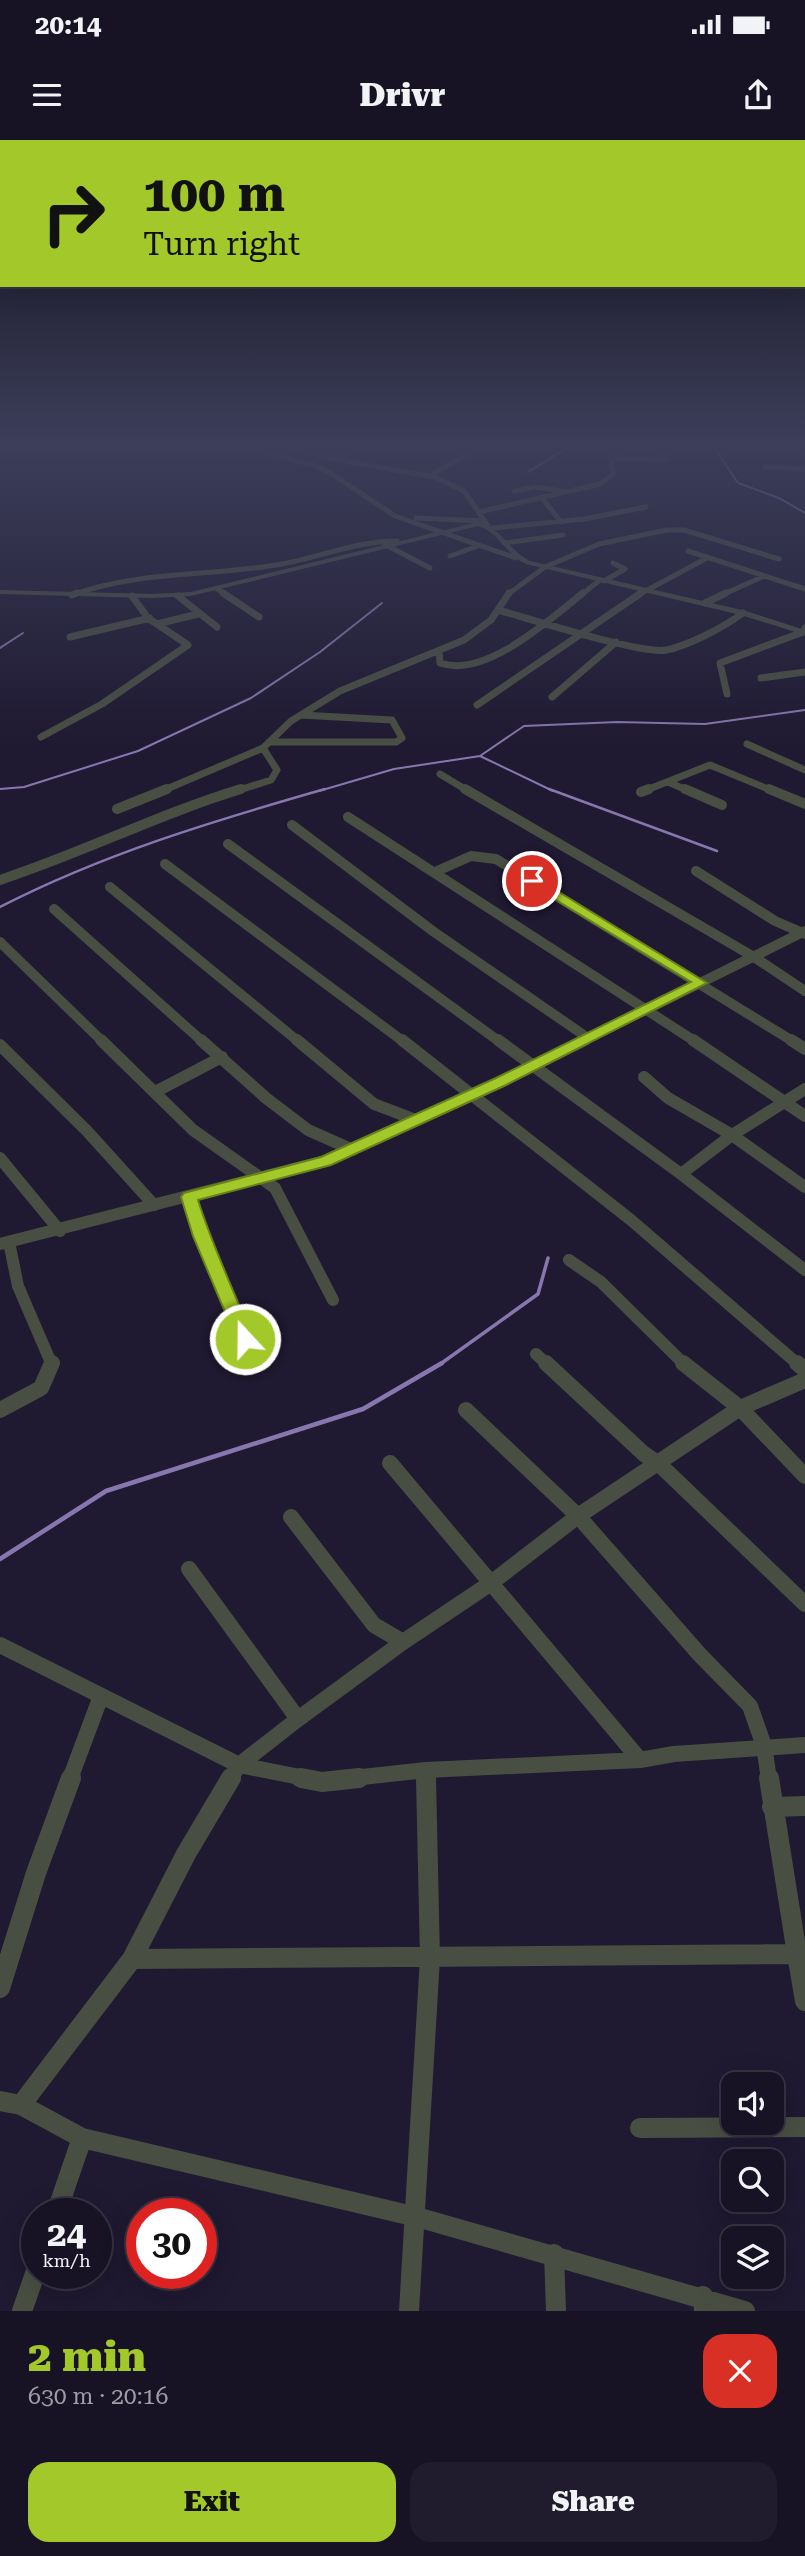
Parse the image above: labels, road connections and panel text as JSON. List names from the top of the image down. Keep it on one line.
{"page":{"status":"20:14","header":"Drivr","turn":["100 m","Turn right"],"speed":"24 km/h","limit":"30","heading":["2 min","630 m · 20:16"],"buttons":["Exit","Share"]}}
